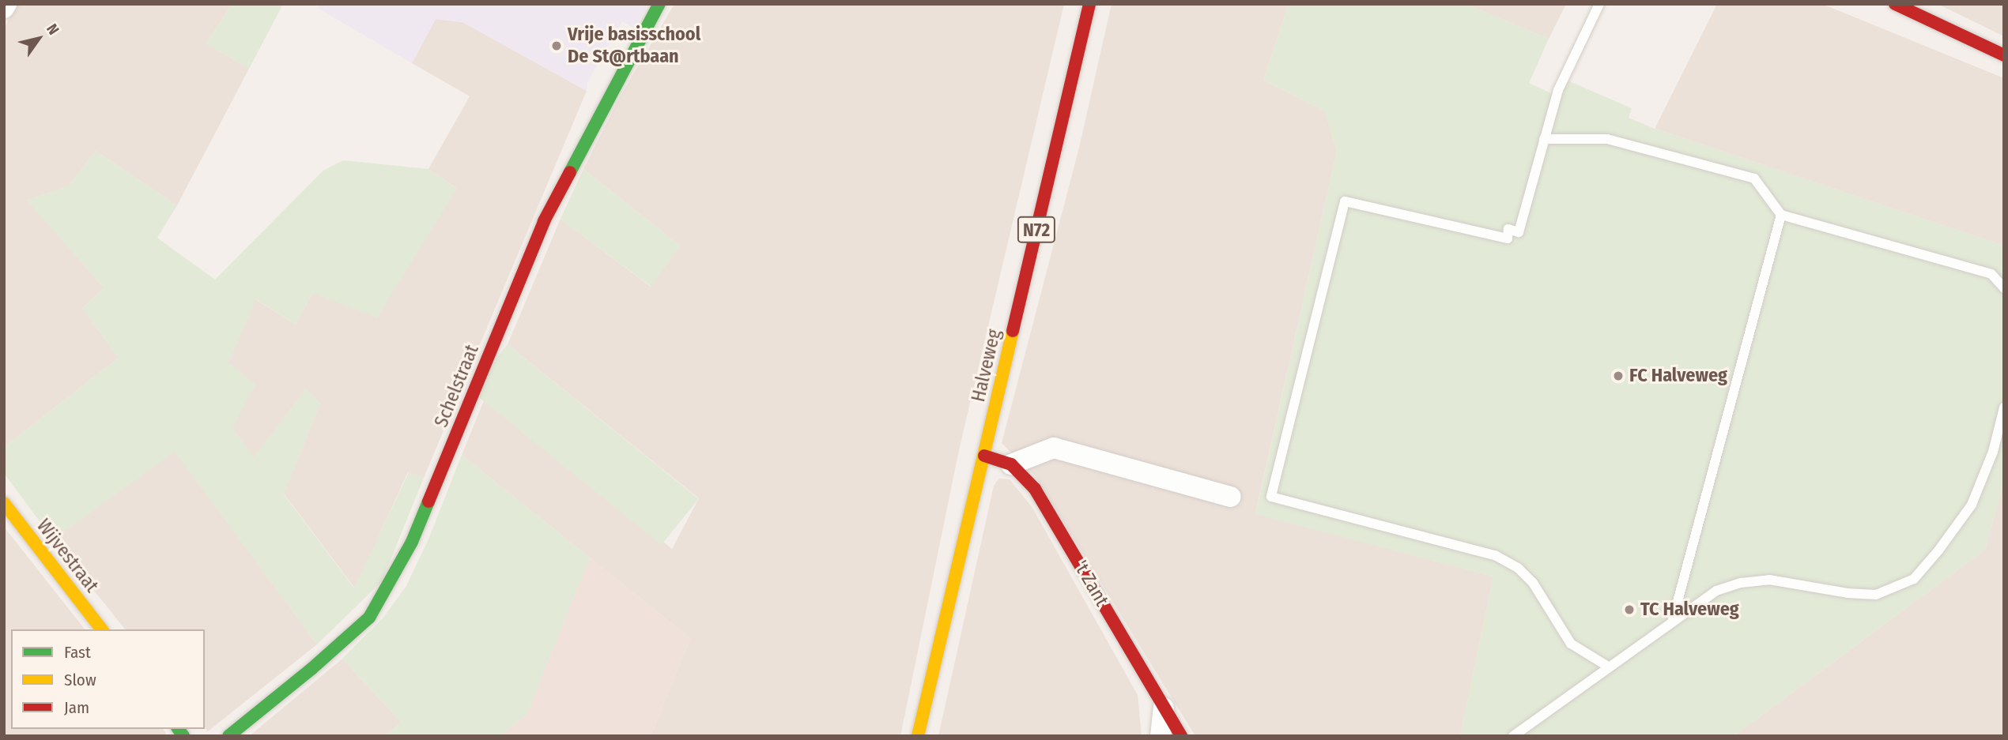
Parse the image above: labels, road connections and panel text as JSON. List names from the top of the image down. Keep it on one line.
{"streets":{"street":["N72","Halveweg","Schelstraat","Wijvestraat","'t Zant"]},"crossings":[["Halveweg","'t Zant"]],"places":["Vrije basisschool De St@rtbaan","FC Halveweg","TC Halveweg"],"legend":["Fast","Slow","Jam"],"north":"top right"}
